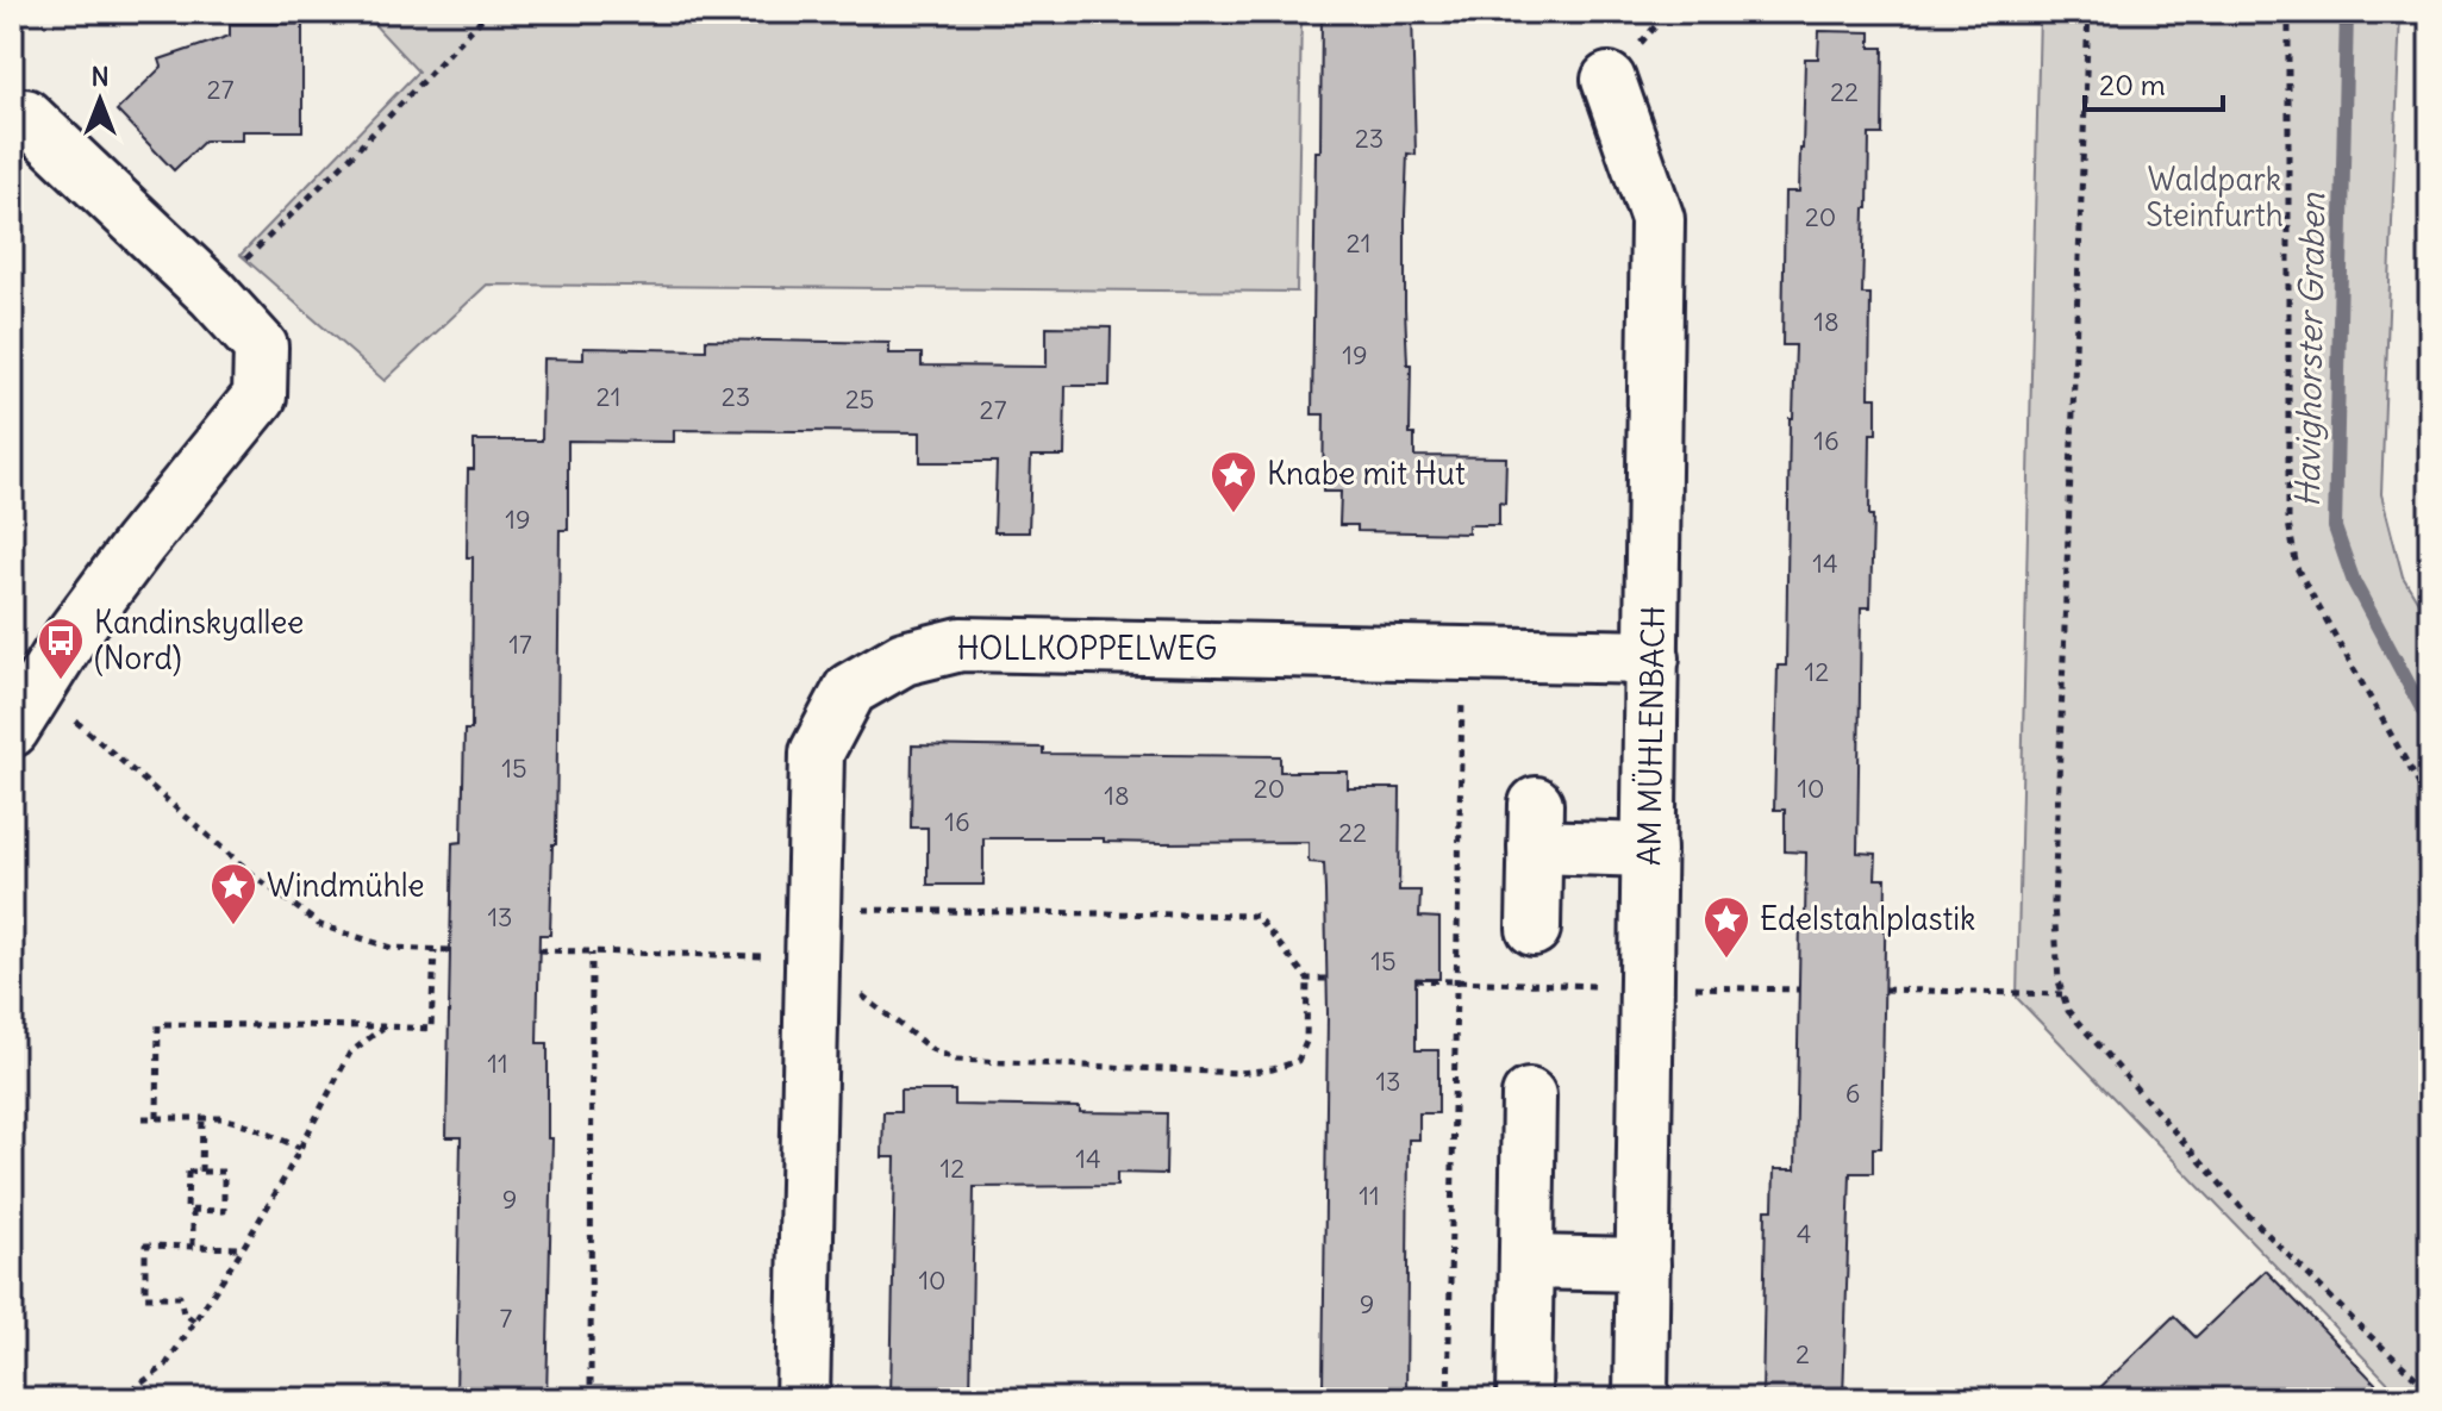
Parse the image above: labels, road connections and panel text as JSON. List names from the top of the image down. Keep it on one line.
{"streets":{"street":["HOLLKOPPELWEG","AM MÜHLENBACH"]},"crossings":[["HOLLKOPPELWEG","AM MÜHLENBACH"]],"water":["Havighorster Graben"],"parks":["Waldpark Steinfurth"],"places":{"place":["Knabe mit Hut","Windmühle","Edelstahlplastik"],"bus stop":["Kandinskyallee (Nord)"]},"house_numbers":["27","22","23","20","21","18","19","21","23","25","27","16","19","14","17","12","15","20","10","18","16","22","13","15","11","13","6","14","12","11","9","4","10","9","7","2"],"scale_bar":"20 m","north":"top"}
